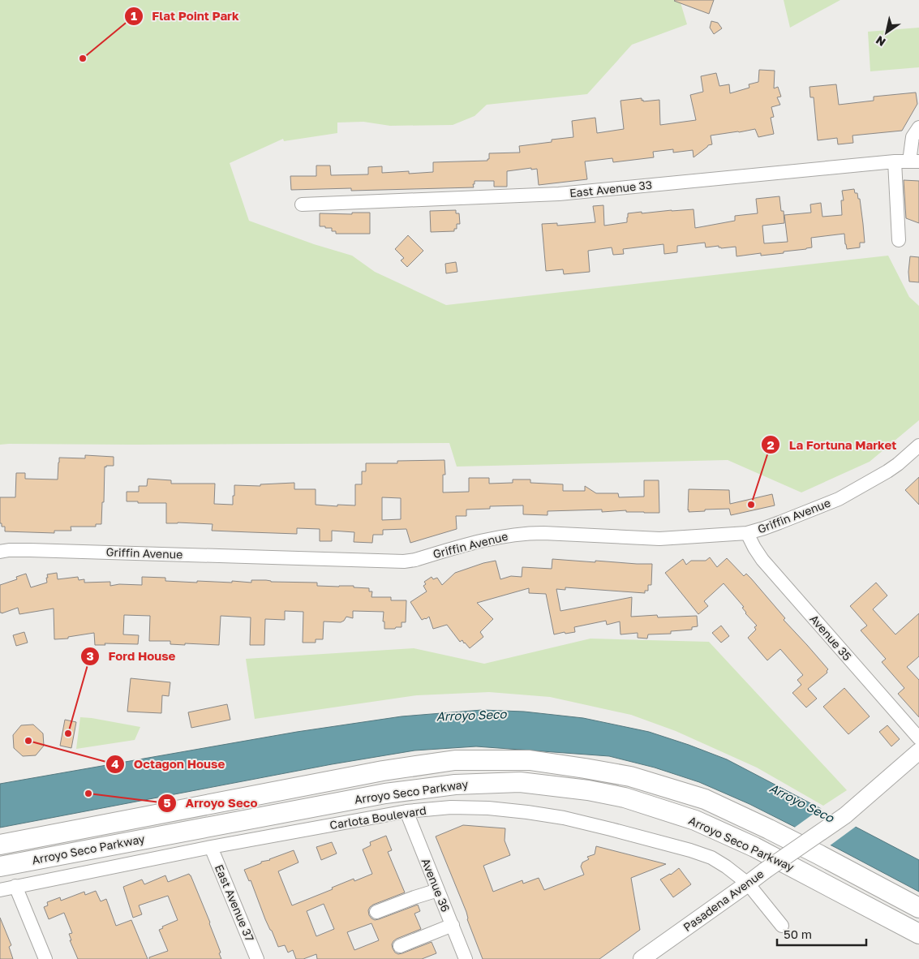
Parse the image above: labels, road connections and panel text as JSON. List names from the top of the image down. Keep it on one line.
{"streets":{"highway":["Arroyo Seco Parkway"],"main road":["Pasadena Avenue"],"street":["East Avenue 33","Griffin Avenue","Avenue 35","Carlota Boulevard","Avenue 36","East Avenue 37"]},"crossings":[["Griffin Avenue","Avenue 35"],["Carlota Boulevard","Avenue 36"],["Carlota Boulevard","Pasadena Avenue"],["Carlota Boulevard","East Avenue 37"]],"water":["Arroyo Seco"],"places":["Flat Point Park","La Fortuna Market","Ford House","Octagon House","Arroyo Seco"],"scale_bar":"50 m","north":"bottom left"}
